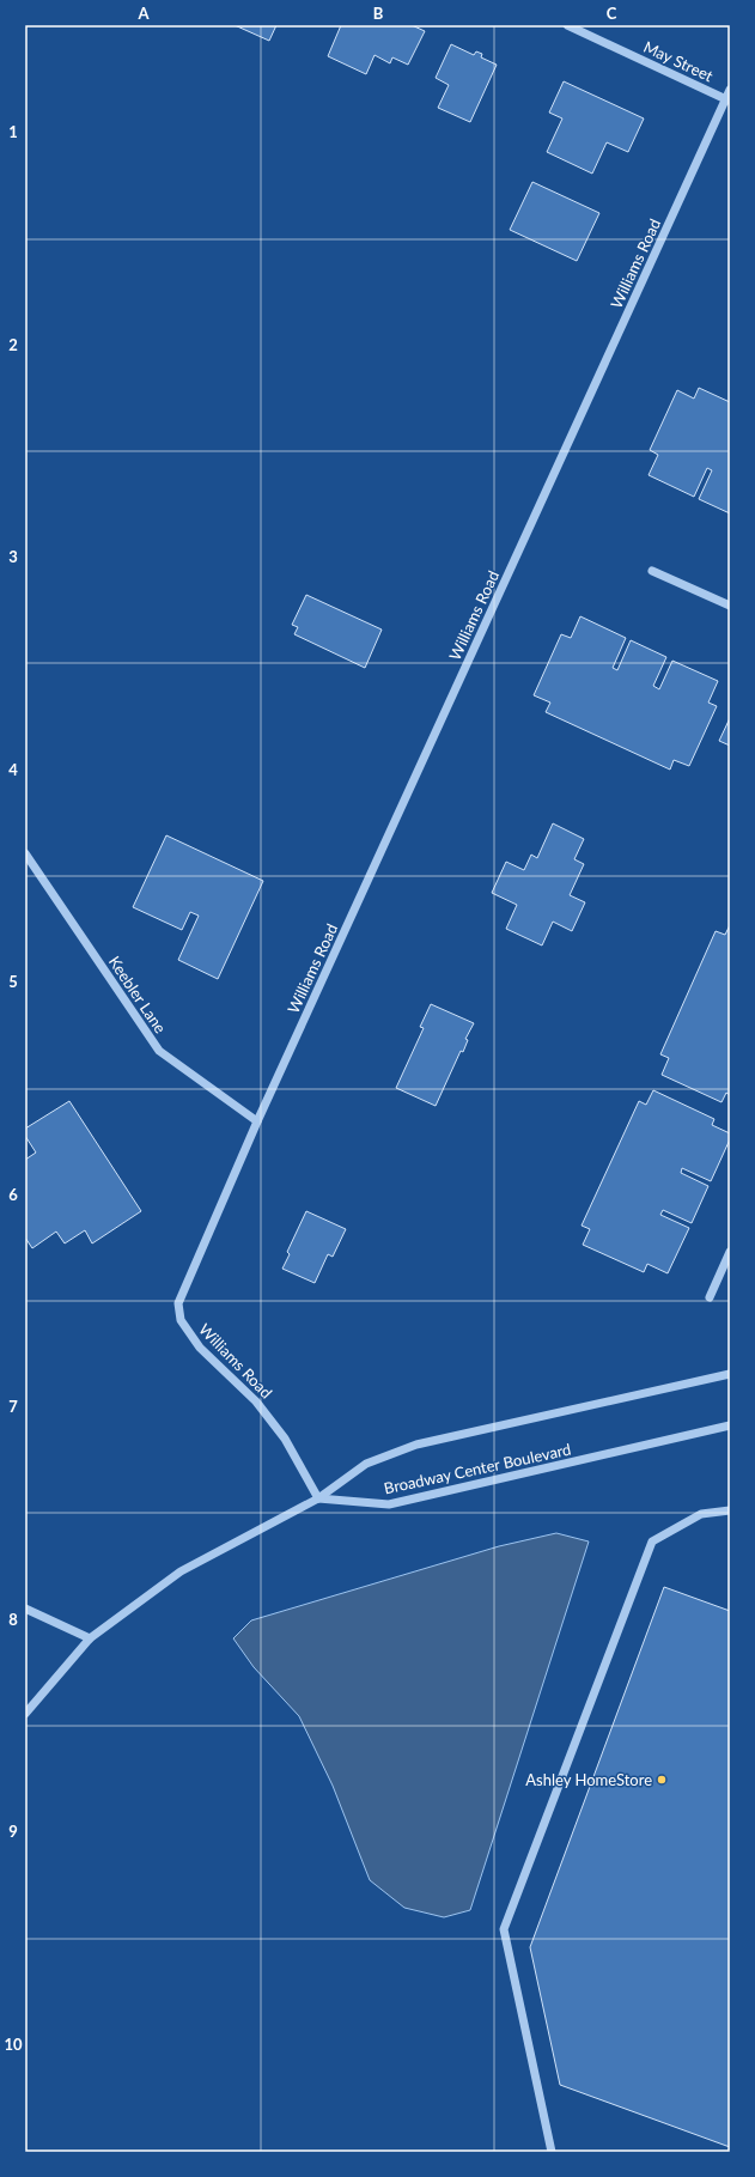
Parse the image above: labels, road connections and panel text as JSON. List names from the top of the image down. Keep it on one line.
{"streets":{"street":["May Street","Williams Road","Keebler Lane","Broadway Center Boulevard"]},"crossings":[["May Street","Williams Road"],["Williams Road","Keebler Lane"],["Williams Road","Broadway Center Boulevard"]],"places":["Ashley HomeStore"],"grid":{"columns":["A","B","C"],"rows":["1","2","3","4","5","6","7","8","9","10"]}}
